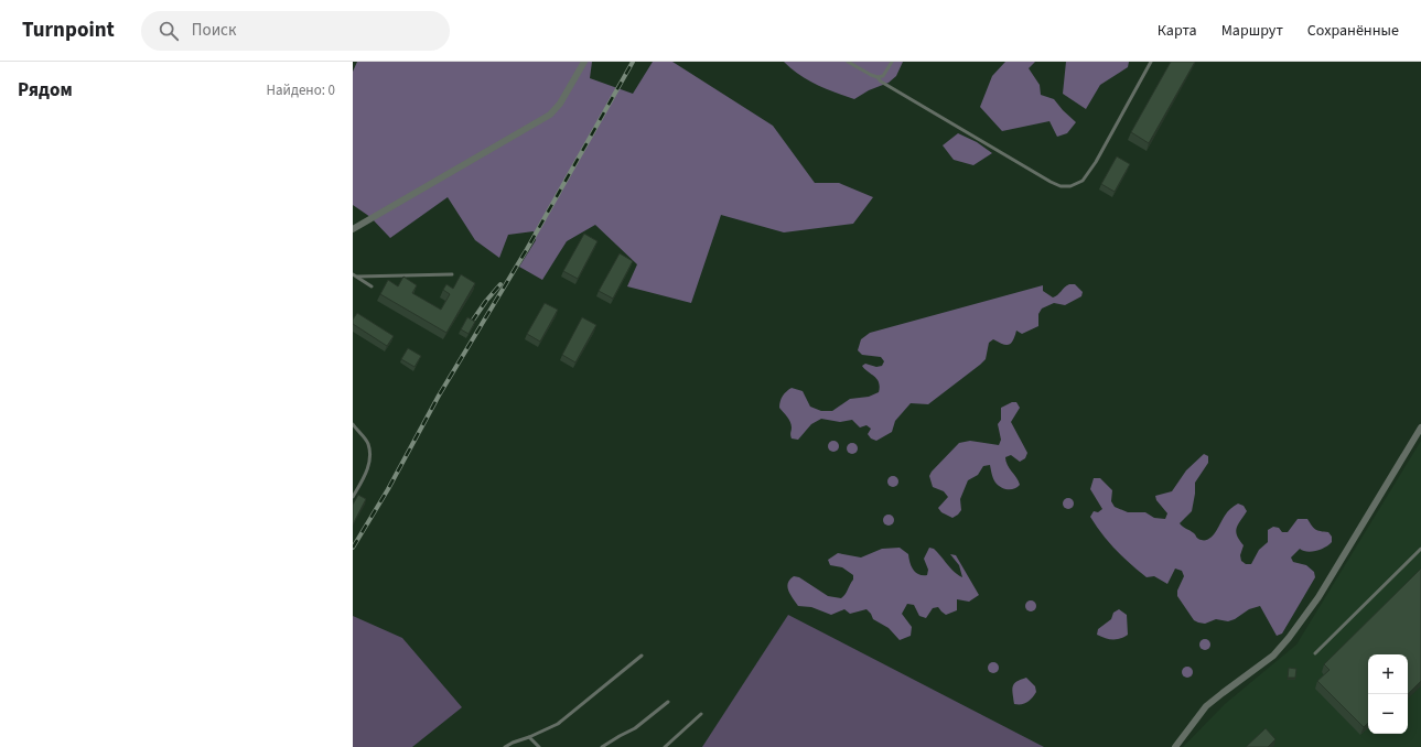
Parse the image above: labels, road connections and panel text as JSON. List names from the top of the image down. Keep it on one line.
{"page":{"header":"Turnpoint","search":"Поиск","nav":["Карта","Маршрут","Сохранённые"],"heading":["Рядом","Найдено: 0"],"map_buttons":["+","−"]}}
